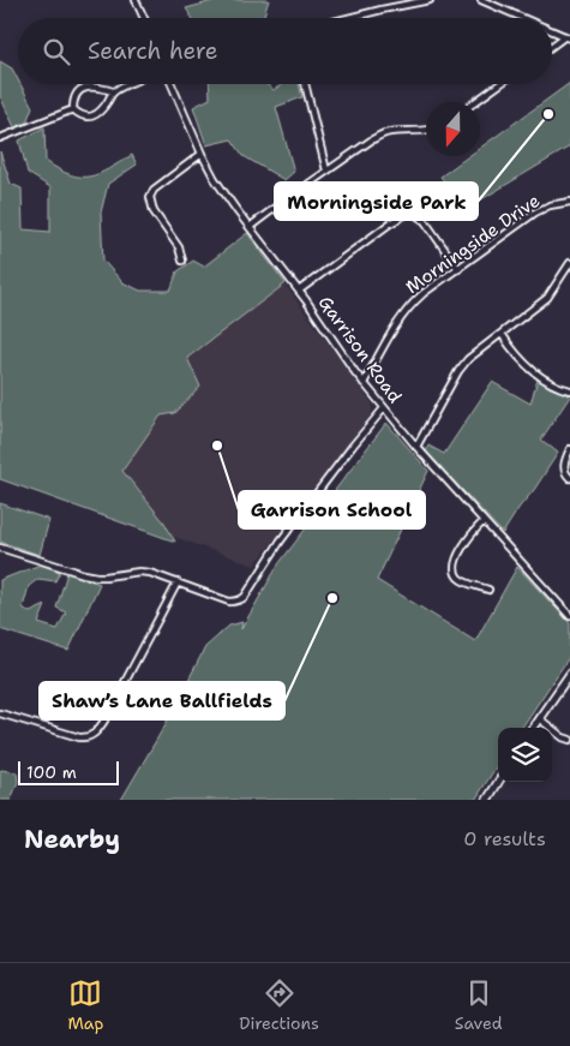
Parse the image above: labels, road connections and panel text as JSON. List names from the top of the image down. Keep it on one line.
{"streets":{"street":["Morningside Drive","Garrison Road"]},"crossings":[["Morningside Drive","Garrison Road"]],"places":["Morningside Park","Garrison School","Shaw’s Lane Ballfields"],"scale_bar":"100 m","north":"bottom","page":{"search":"Search here","scale":"100 m","heading":["Nearby","0 results"],"nav":["Map","Directions","Saved"]}}
